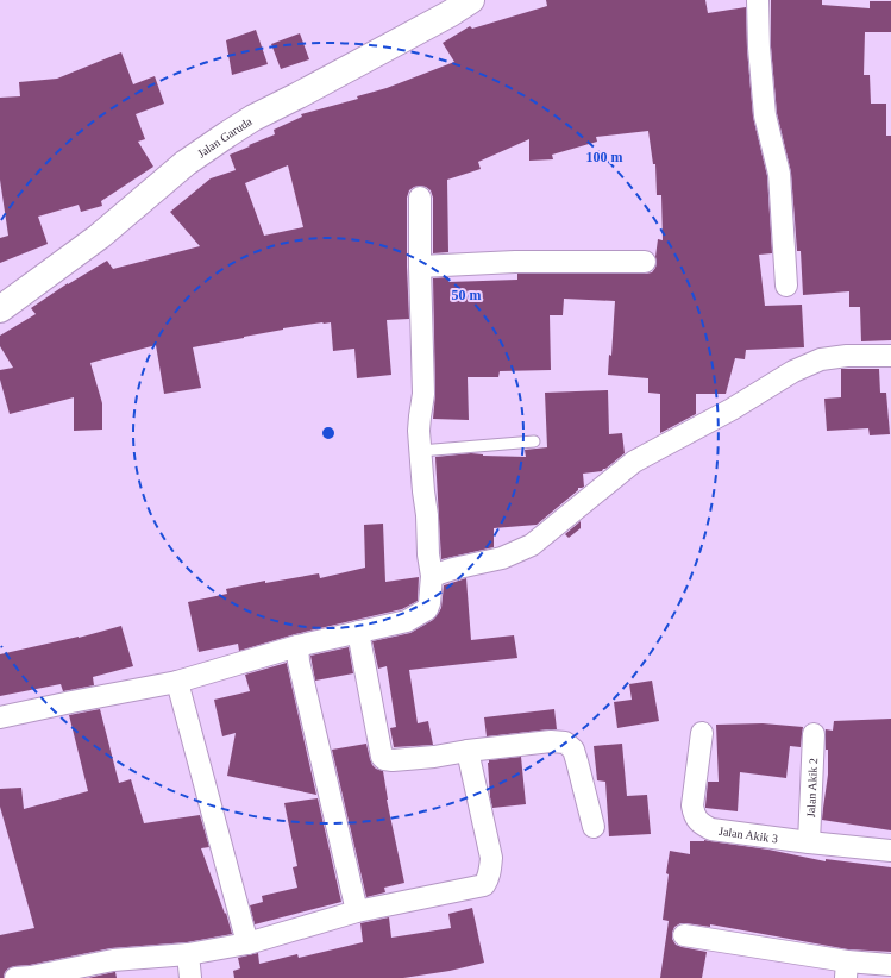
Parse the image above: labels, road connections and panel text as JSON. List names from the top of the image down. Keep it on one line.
{"streets":{"street":["Jalan Garuda","Jalan Akik 2","Jalan Akik 3"]},"crossings":[["Jalan Akik 2","Jalan Akik 3"]],"rings":["100 m","50 m"]}
